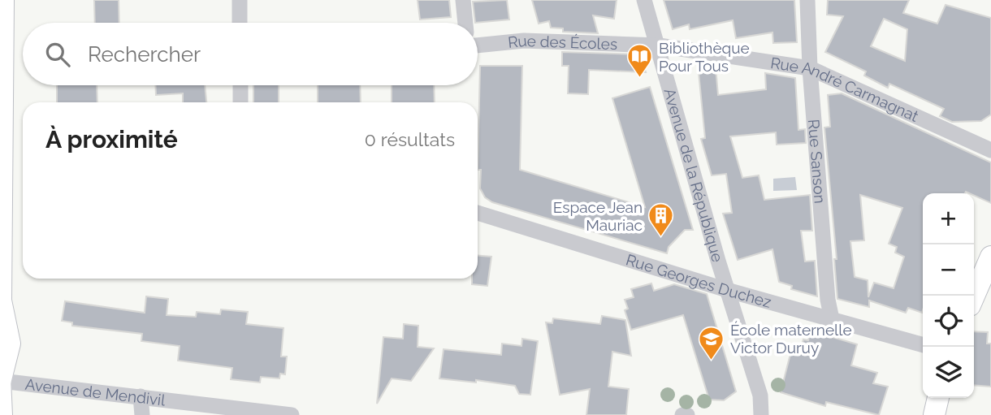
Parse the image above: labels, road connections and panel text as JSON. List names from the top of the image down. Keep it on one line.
{"streets":{"street":["Rue des Écoles","Rue André Carmagnat","Rue Sanson","Avenue de la République","Rue Georges Duchez","Avenue de Mendivil"]},"crossings":[["Rue des Écoles","Rue André Carmagnat"],["Rue des Écoles","Avenue de la République"],["Rue André Carmagnat","Rue Sanson"],["Rue André Carmagnat","Avenue de la République"],["Rue Sanson","Rue Georges Duchez"],["Avenue de la République","Rue Georges Duchez"]],"places":{"library":["Bibliothèque Pour Tous"],"building":["Espace Jean Mauriac"],"school or university":["École maternelle Victor Duruy"]},"page":{"search":"Rechercher","heading":["À proximité","0 résultats"],"map_buttons":["+","−"]}}
